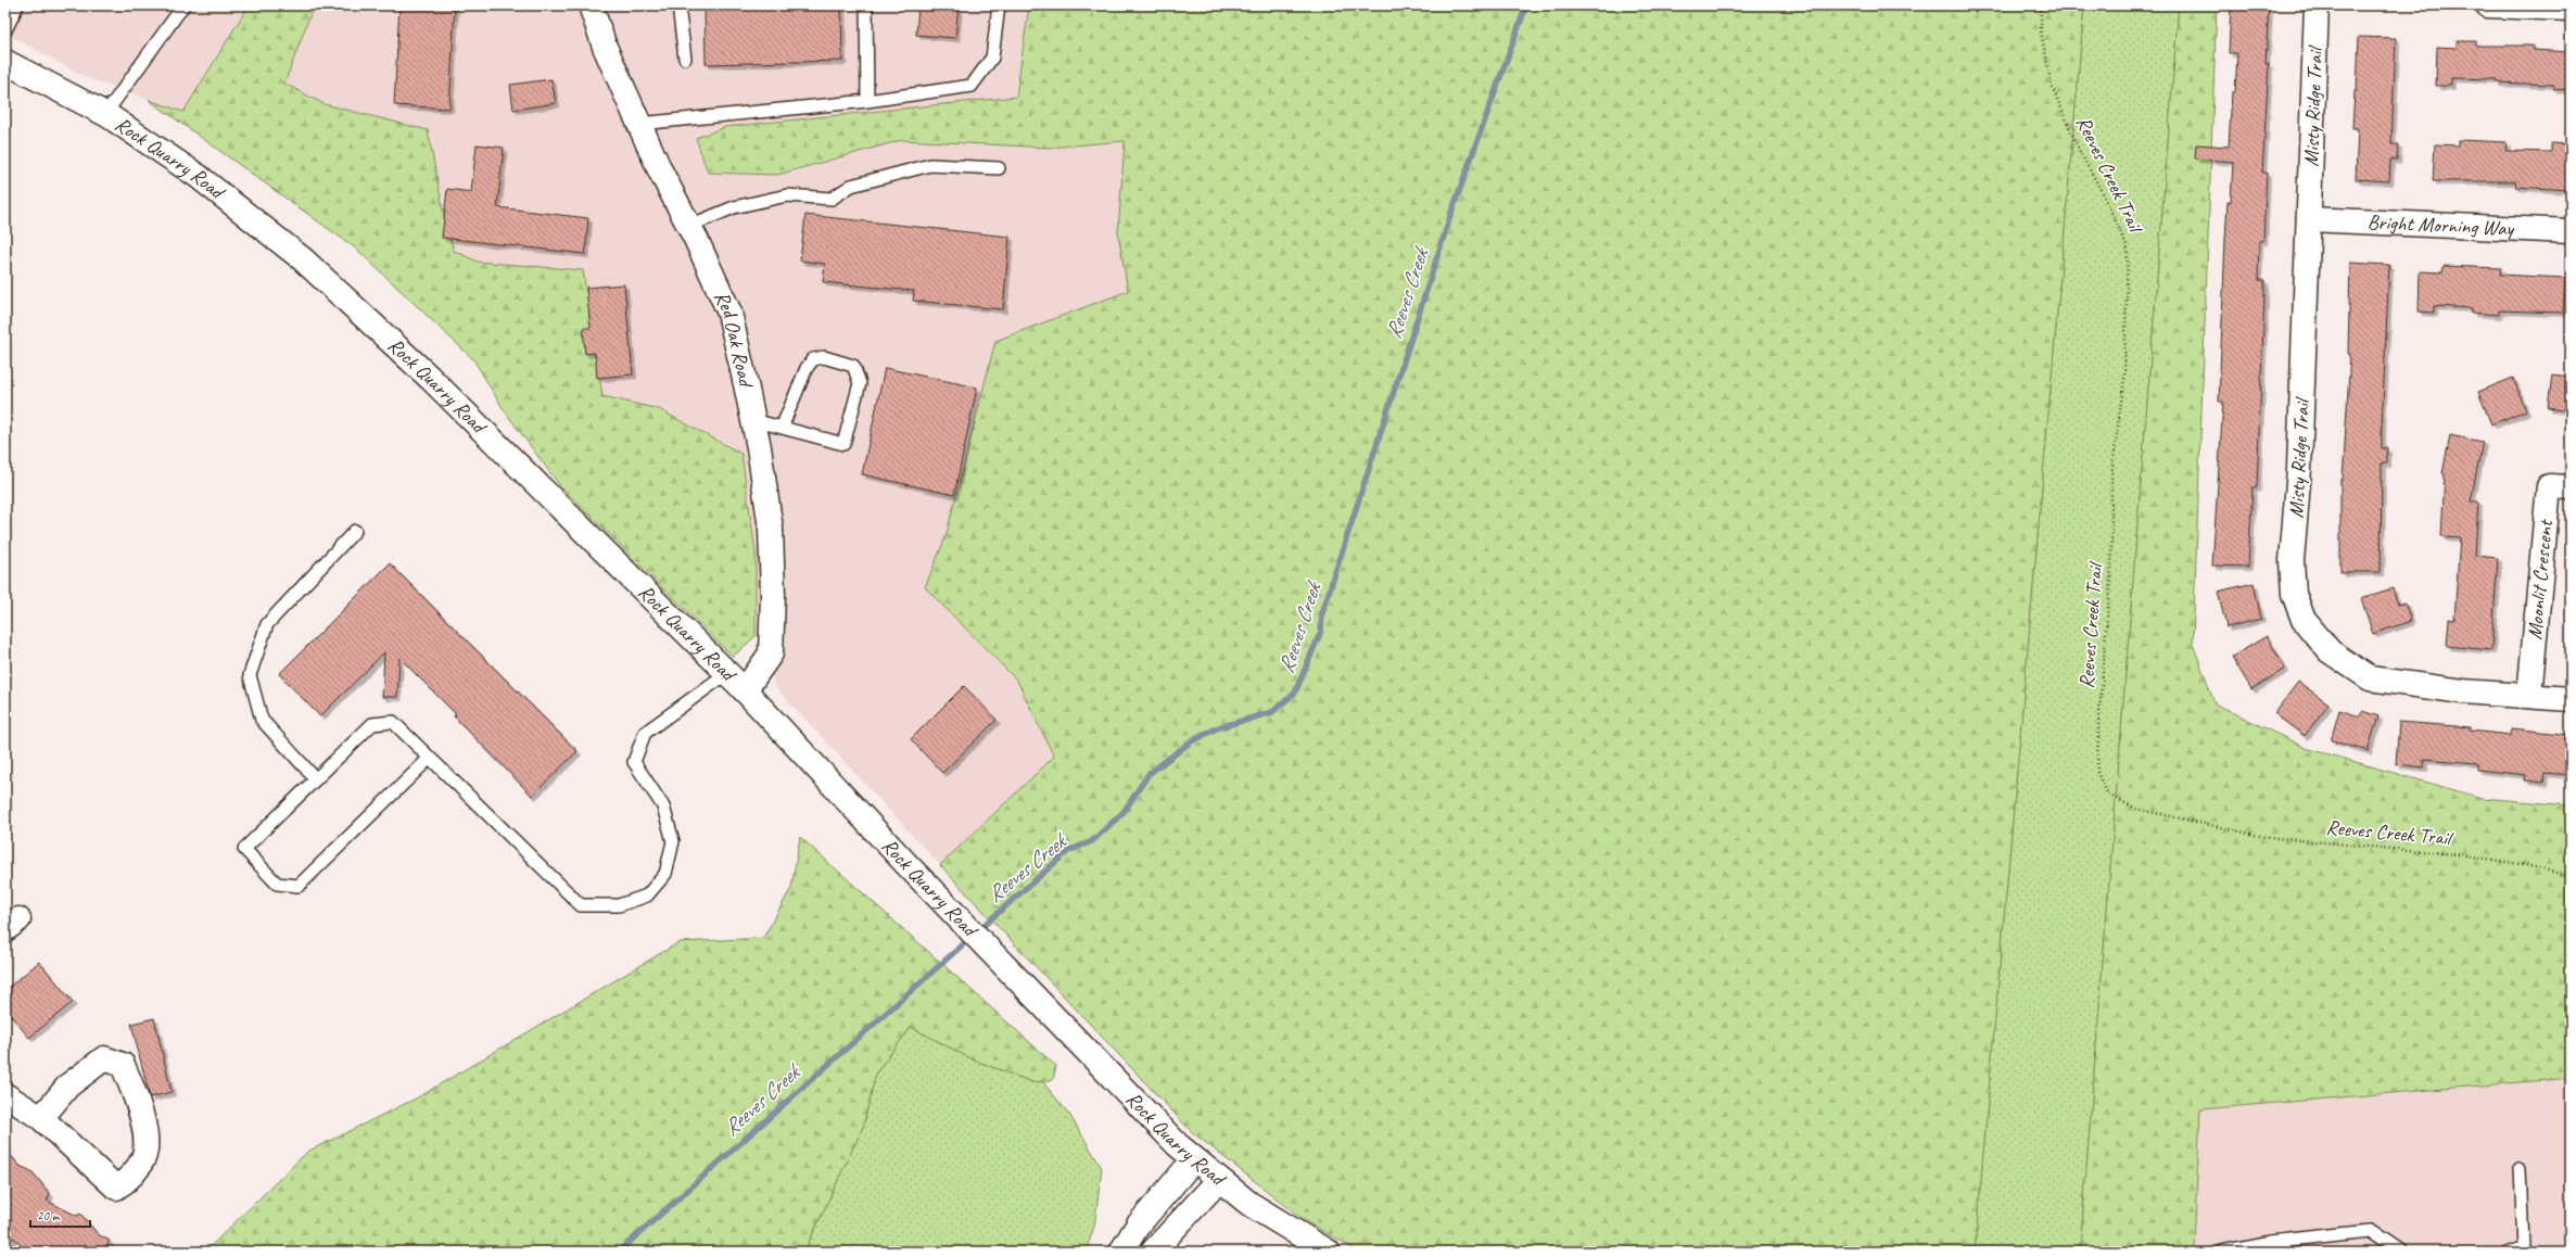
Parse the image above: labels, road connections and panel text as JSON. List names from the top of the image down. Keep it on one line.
{"streets":{"street":["Misty Ridge Trail","Rock Quarry Road","Bright Morning Way","Red Oak Road","Moonlit Crescent"],"path":["Reeves Creek Trail"]},"crossings":[["Misty Ridge Trail","Bright Morning Way"],["Misty Ridge Trail","Moonlit Crescent"],["Rock Quarry Road","Red Oak Road"]],"water":["Reeves Creek"],"scale_bar":"20 m"}
